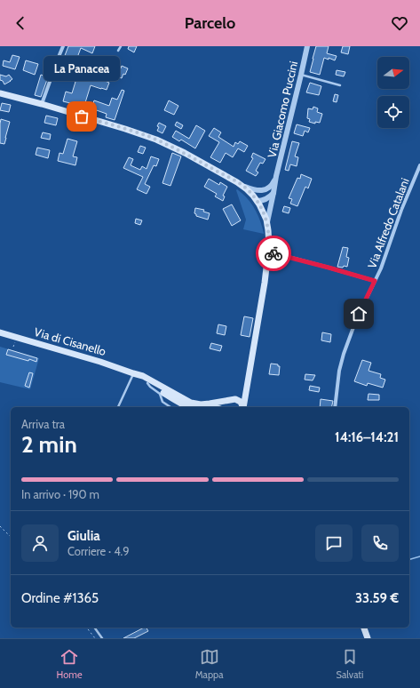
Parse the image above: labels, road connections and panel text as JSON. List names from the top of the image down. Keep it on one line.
{"streets":{"main road":["Via di Cisanello"],"street":["Via Giacomo Puccini","Via Alfredo Catalani"]},"places":["La Panacea"],"north":"right","page":{"header":"Parcelo","bubble":"La Panacea","heading":["2 min","Arriva tra","14:16–14:21"],"panel":["Giulia","Corriere · 4.9","Ordine #1365","33.59 €"],"bar":"In arrivo · 190 m","tabs":["Home","Mappa","Salvati"]}}
